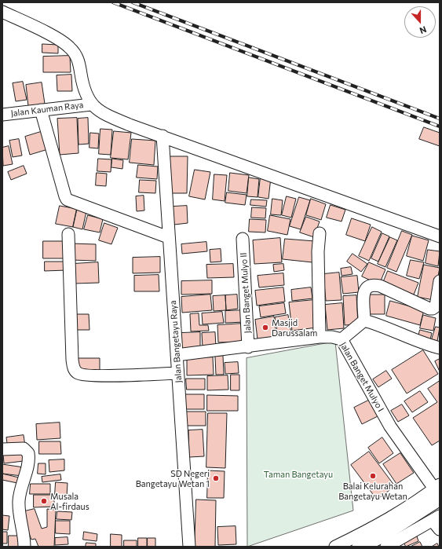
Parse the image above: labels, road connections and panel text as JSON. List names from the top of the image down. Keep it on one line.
{"streets":{"street":["Jalan Kauman Raya","Jalan Banget Mulyo II","Jalan Bangetayu Raya","Jalan Banget Mulyo I"]},"crossings":[["Jalan Banget Mulyo II","Jalan Banget Mulyo I"],["Jalan Bangetayu Raya","Jalan Banget Mulyo I"]],"parks":["Taman Bangetayu"],"places":["Masjid Darussalam","Balai Kelurahan Bangetayu Wetan","SD Negeri Bangetayu Wetan 1","Musala Al-firdaus"],"north":"bottom"}
